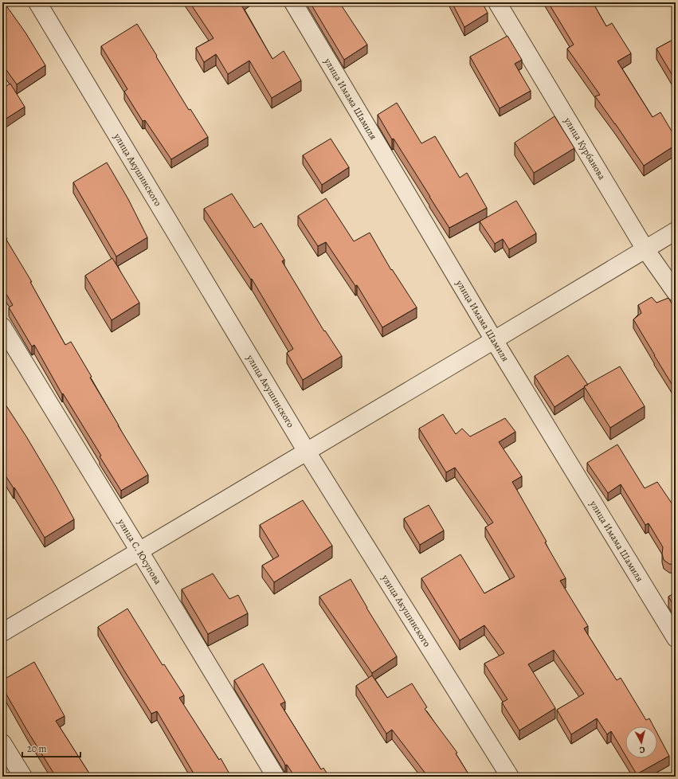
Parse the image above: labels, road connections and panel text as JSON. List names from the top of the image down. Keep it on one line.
{"streets":{"street":["улица Имама Шамиля","улица Курбанова","улица Акушинского","улица С. Юсупова"]},"scale_bar":"20 m","north":"bottom"}
